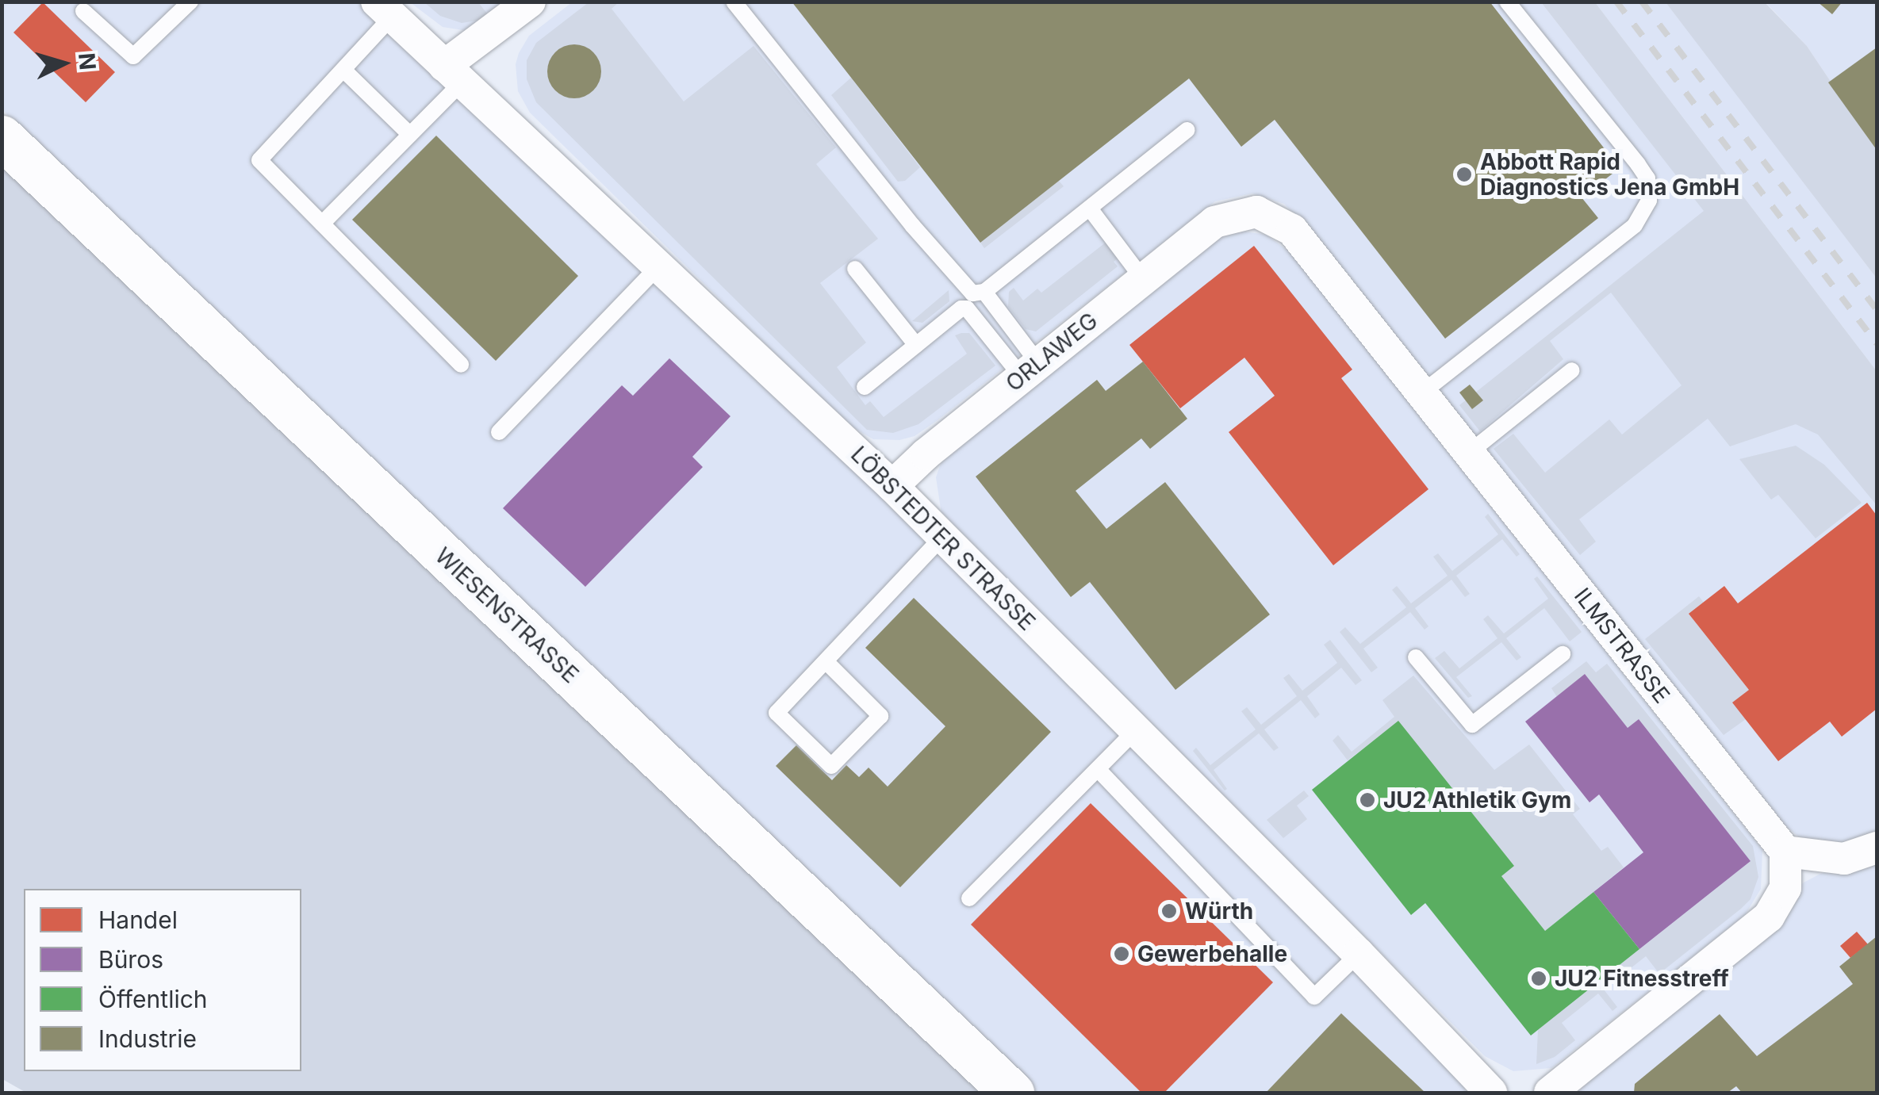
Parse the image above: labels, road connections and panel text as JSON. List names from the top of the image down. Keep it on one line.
{"streets":{"street":["ORLAWEG","LÖBSTEDTER STRASSE","WIESENSTRASSE","ILMSTRASSE"]},"crossings":[["ORLAWEG","LÖBSTEDTER STRASSE"],["ORLAWEG","ILMSTRASSE"]],"places":["Abbott Rapid Diagnostics Jena GmbH","JU2 Athletik Gym","Würth","Gewerbehalle","JU2 Fitnesstreff"],"legend":["Handel","Büros","Öffentlich","Industrie"],"north":"right"}
